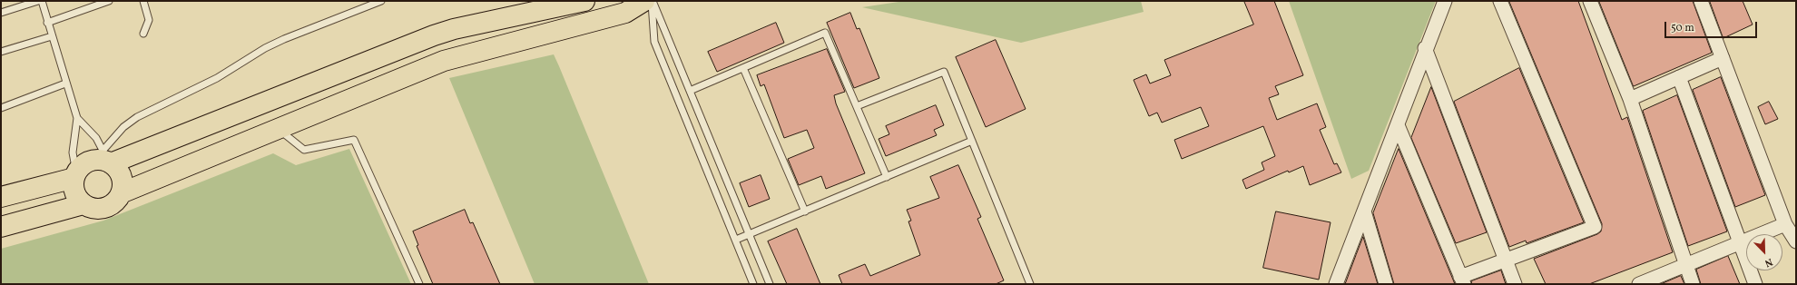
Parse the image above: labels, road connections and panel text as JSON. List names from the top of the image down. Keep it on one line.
{"scale_bar":"50 m","north":"bottom right"}
